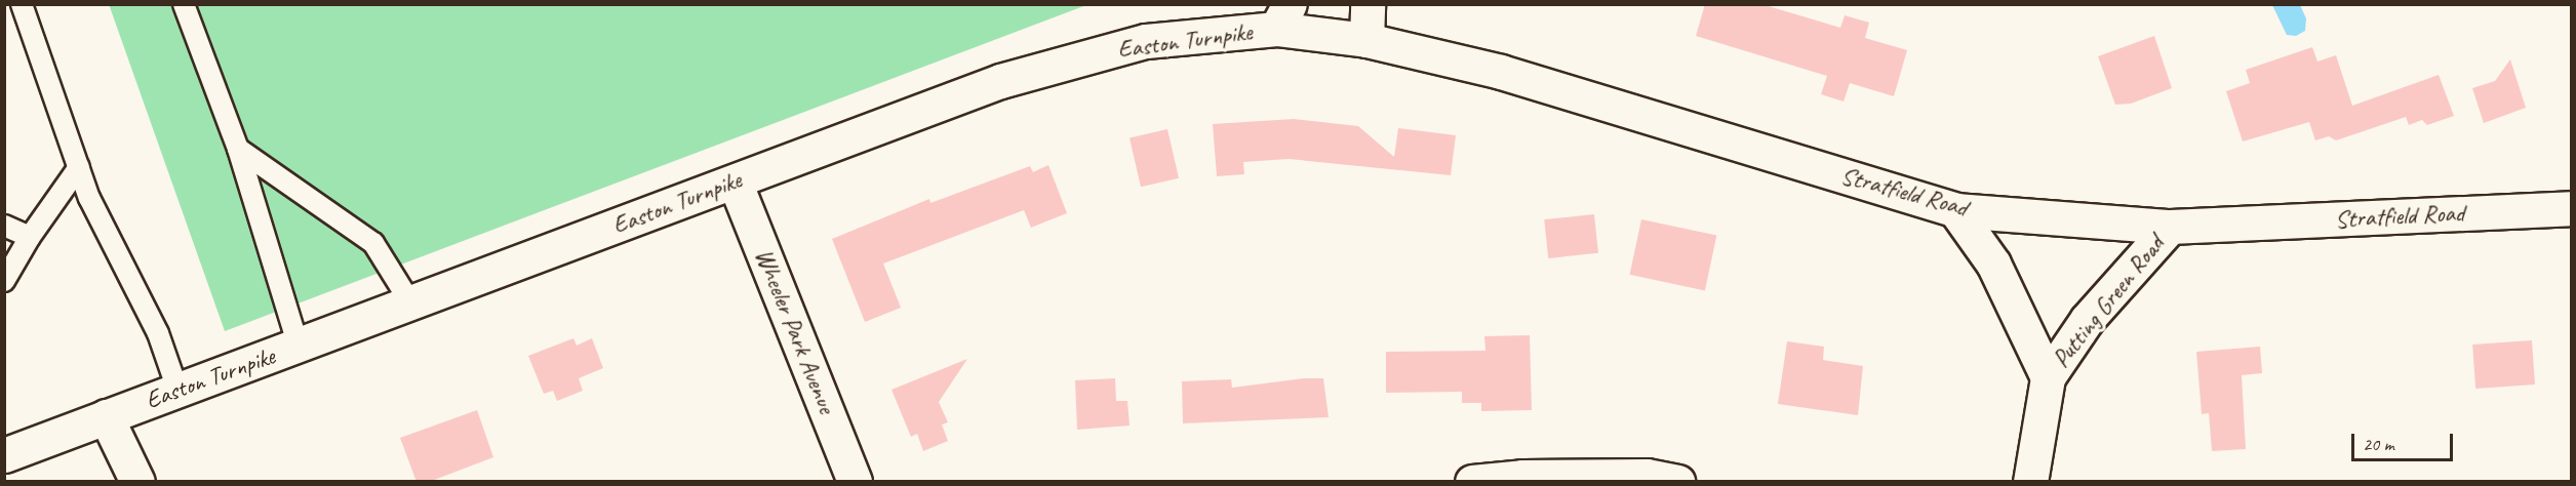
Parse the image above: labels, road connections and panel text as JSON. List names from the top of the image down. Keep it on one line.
{"streets":{"main road":["Easton Turnpike","Stratfield Road","Putting Green Road","Wheeler Park Avenue"]},"crossings":[["Easton Turnpike","Stratfield Road"],["Easton Turnpike","Wheeler Park Avenue"],["Stratfield Road","Putting Green Road"]],"scale_bar":"20 m"}
